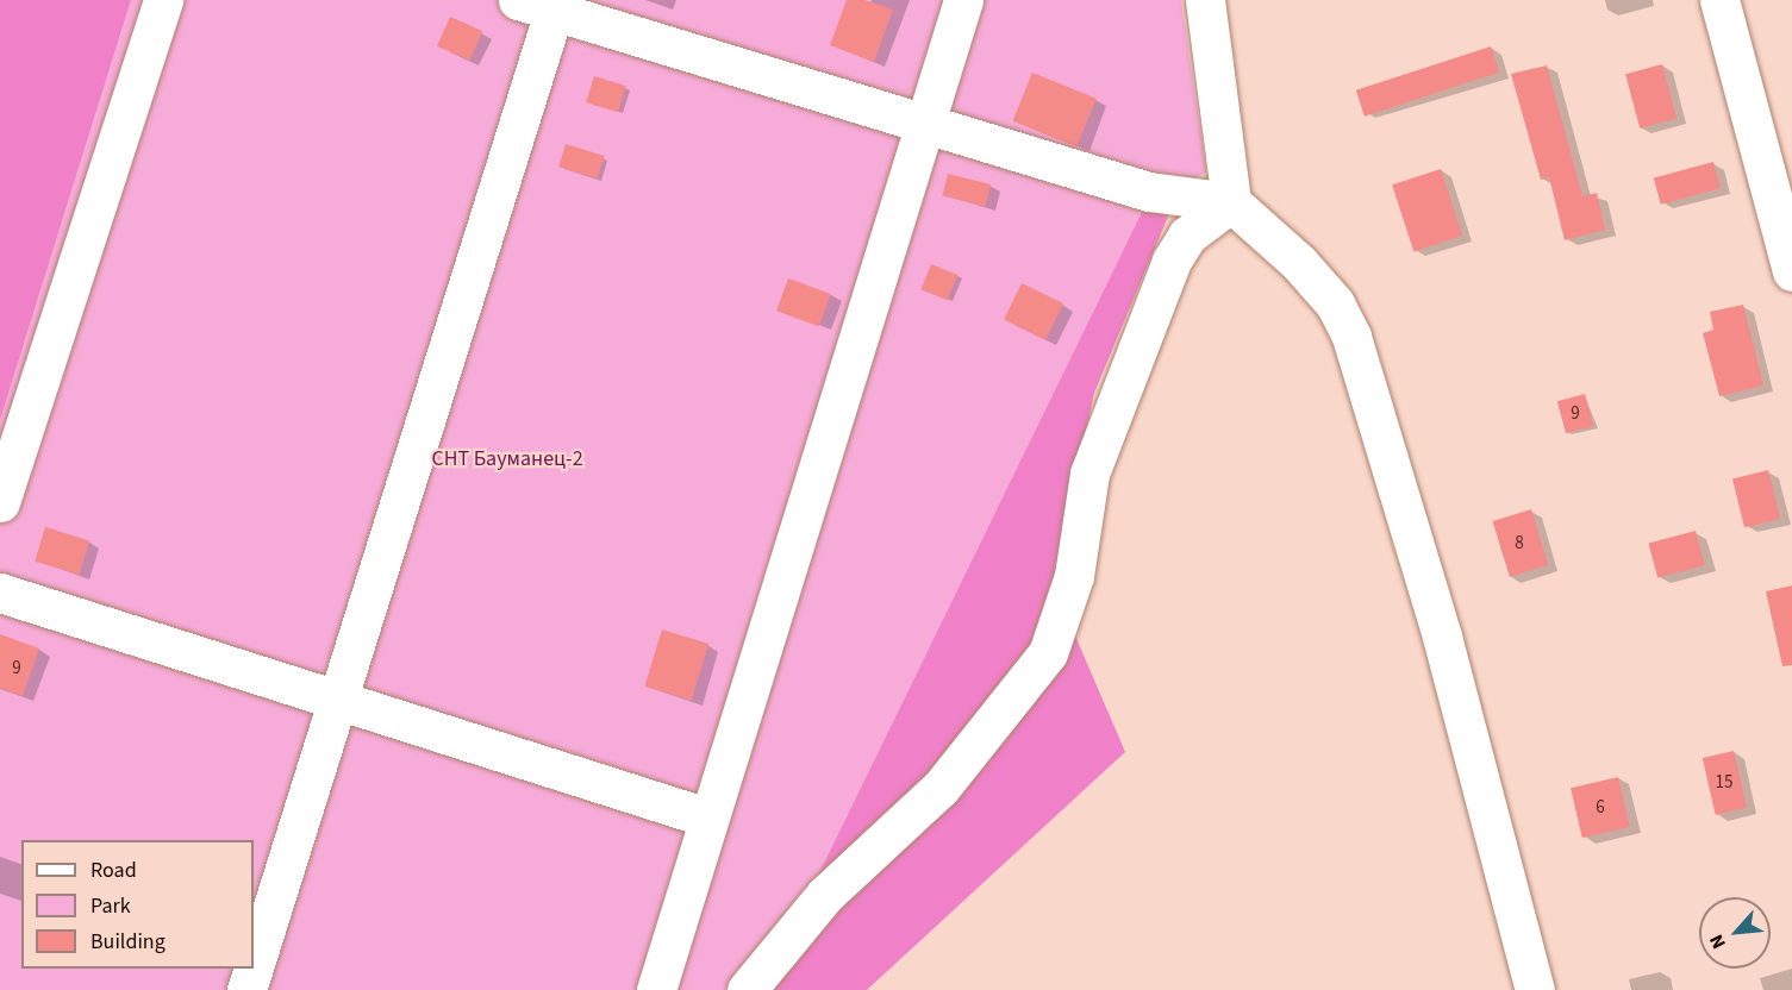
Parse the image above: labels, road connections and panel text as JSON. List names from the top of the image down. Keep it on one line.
{"parks":["СНТ Бауманец-2"],"house_numbers":["9","8","9","15","6"],"legend":["Road","Park","Building"],"north":"bottom left"}
